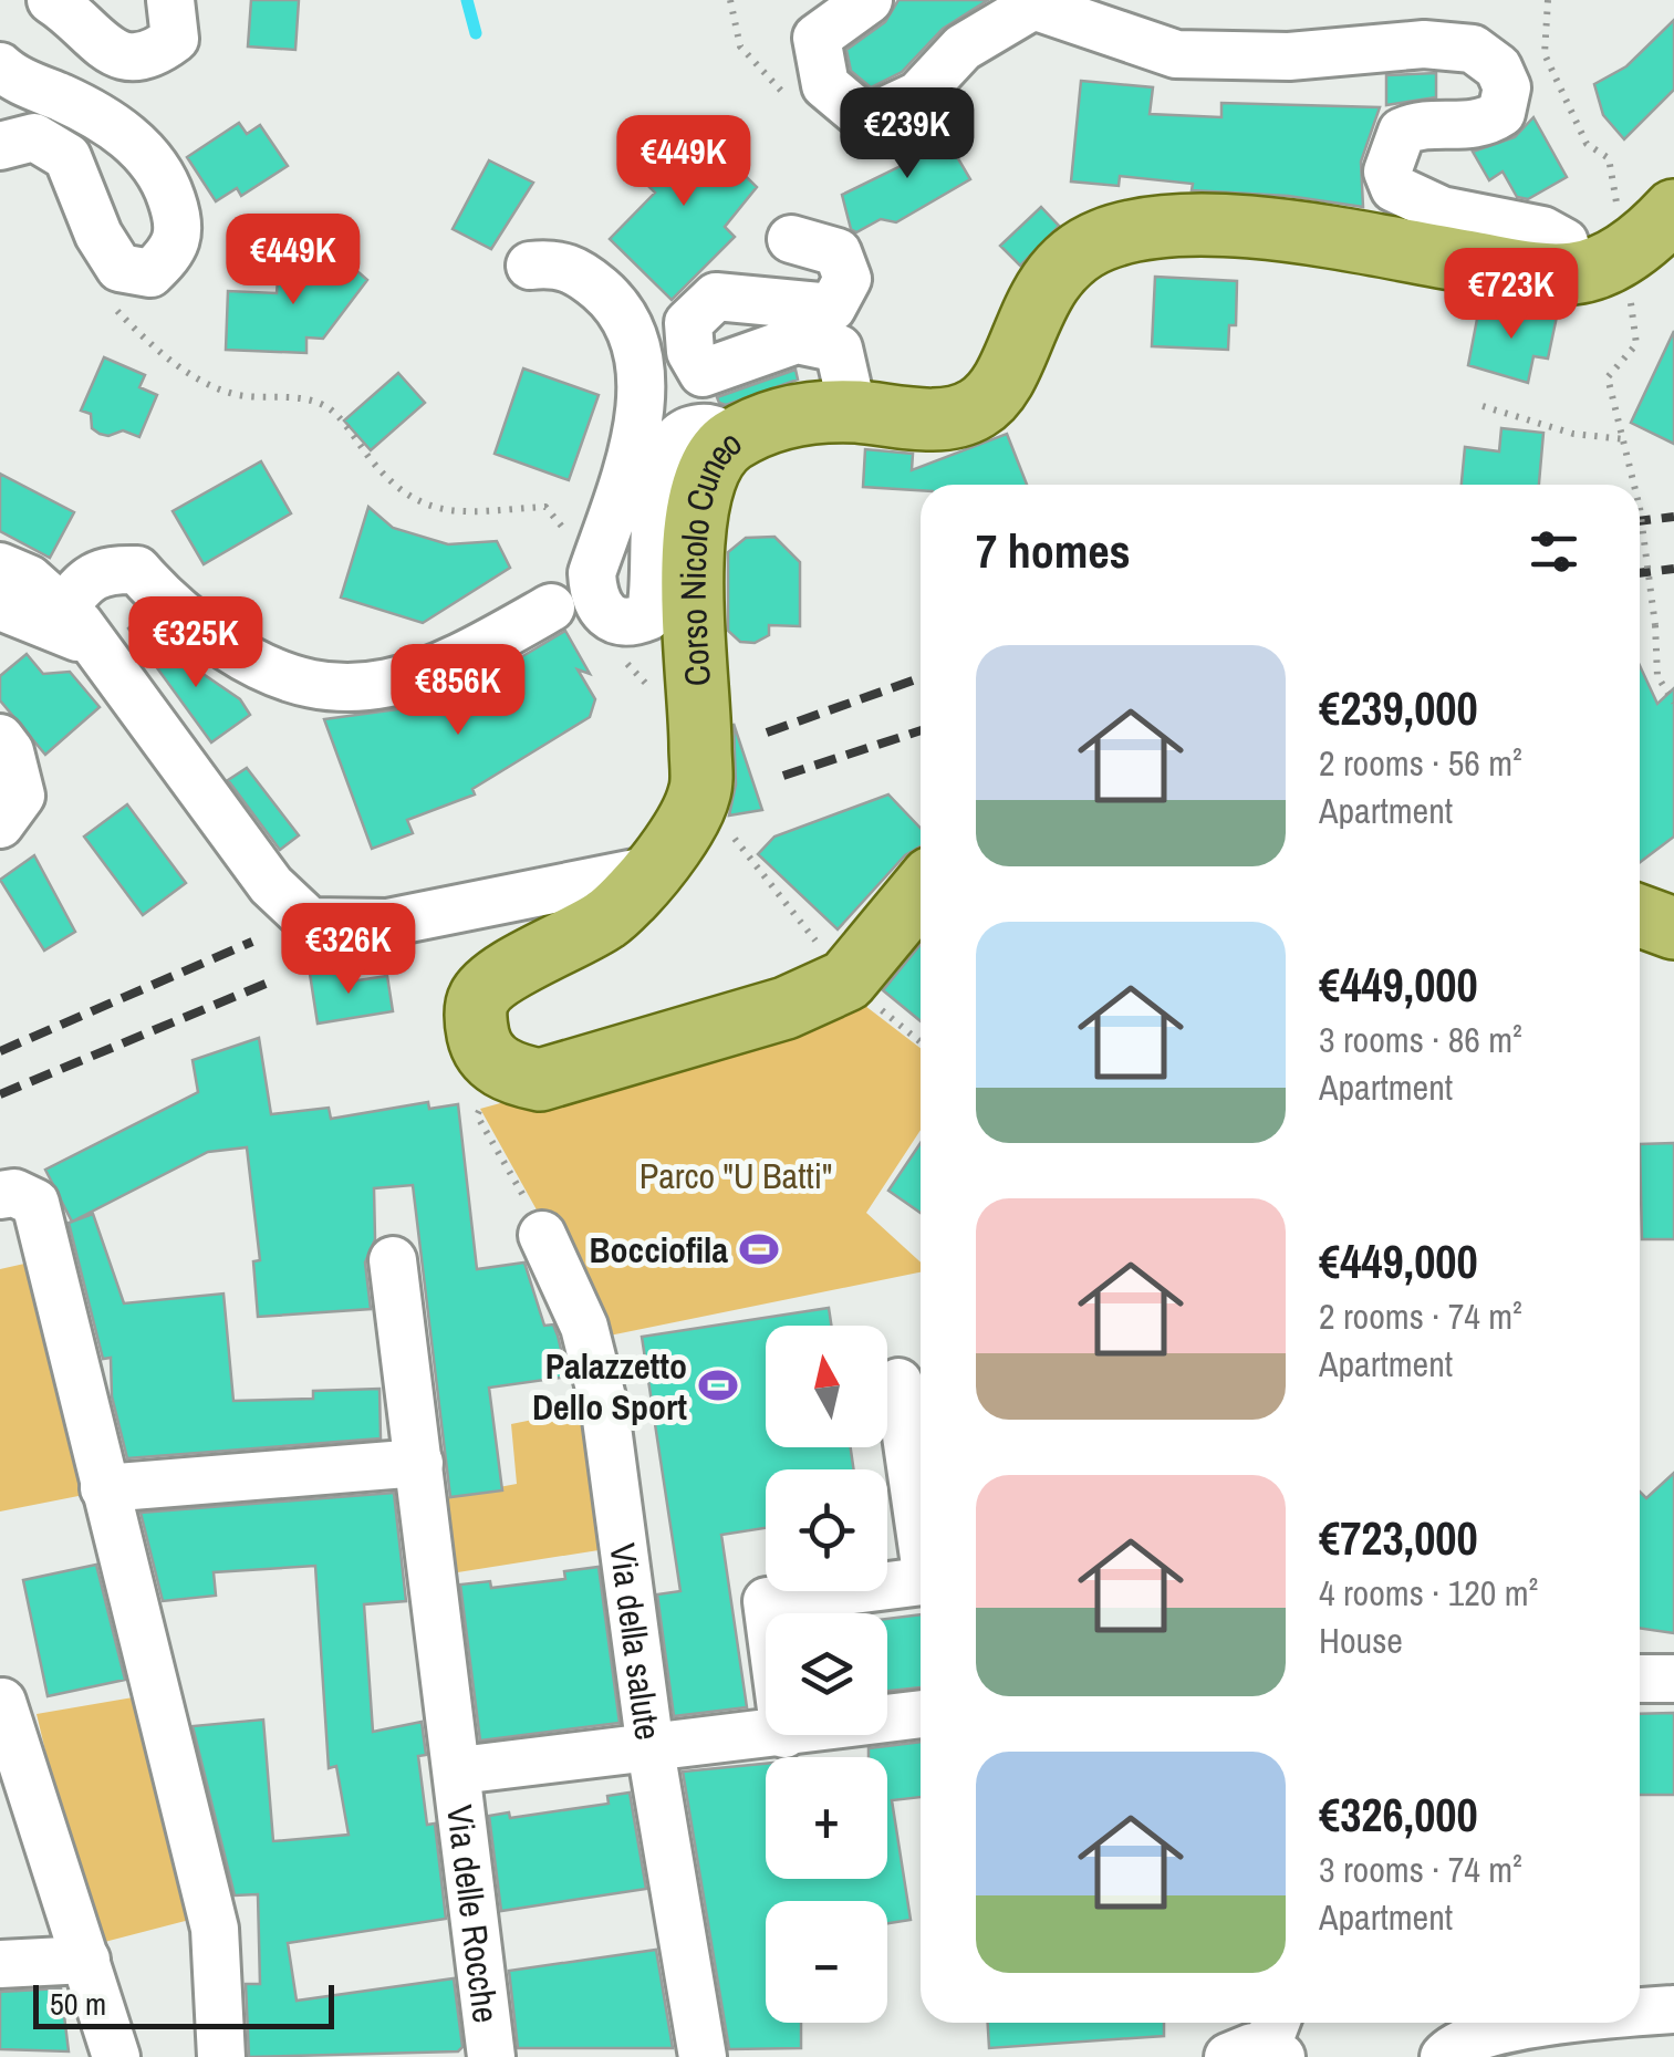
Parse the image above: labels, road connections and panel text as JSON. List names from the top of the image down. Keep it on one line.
{"streets":{"main road":["Corso Nicolo Cuneo"],"street":["Via della salute","Via delle Rocche"]},"parks":["Parco \"U Batti\""],"places":{"sports":["Bocciofila","Palazzetto Dello Sport"]},"scale_bar":"50 m","north":"top","page":{"price":["€239K","€449K","€449K","€723K","€325K","€856K","€326K"],"heading":"7 homes","list":[{"name":"€239,000","note":"2 rooms · 56 m² · Apartment"},{"name":"€449,000","note":"3 rooms · 86 m² · Apartment"},{"name":"€449,000","note":"2 rooms · 74 m² · Apartment"},{"name":"€723,000","note":"4 rooms · 120 m² · House"},{"name":"€326,000","note":"3 rooms · 74 m² · Apartment"}],"map_buttons":["+","−"],"scale":"50 m"}}
